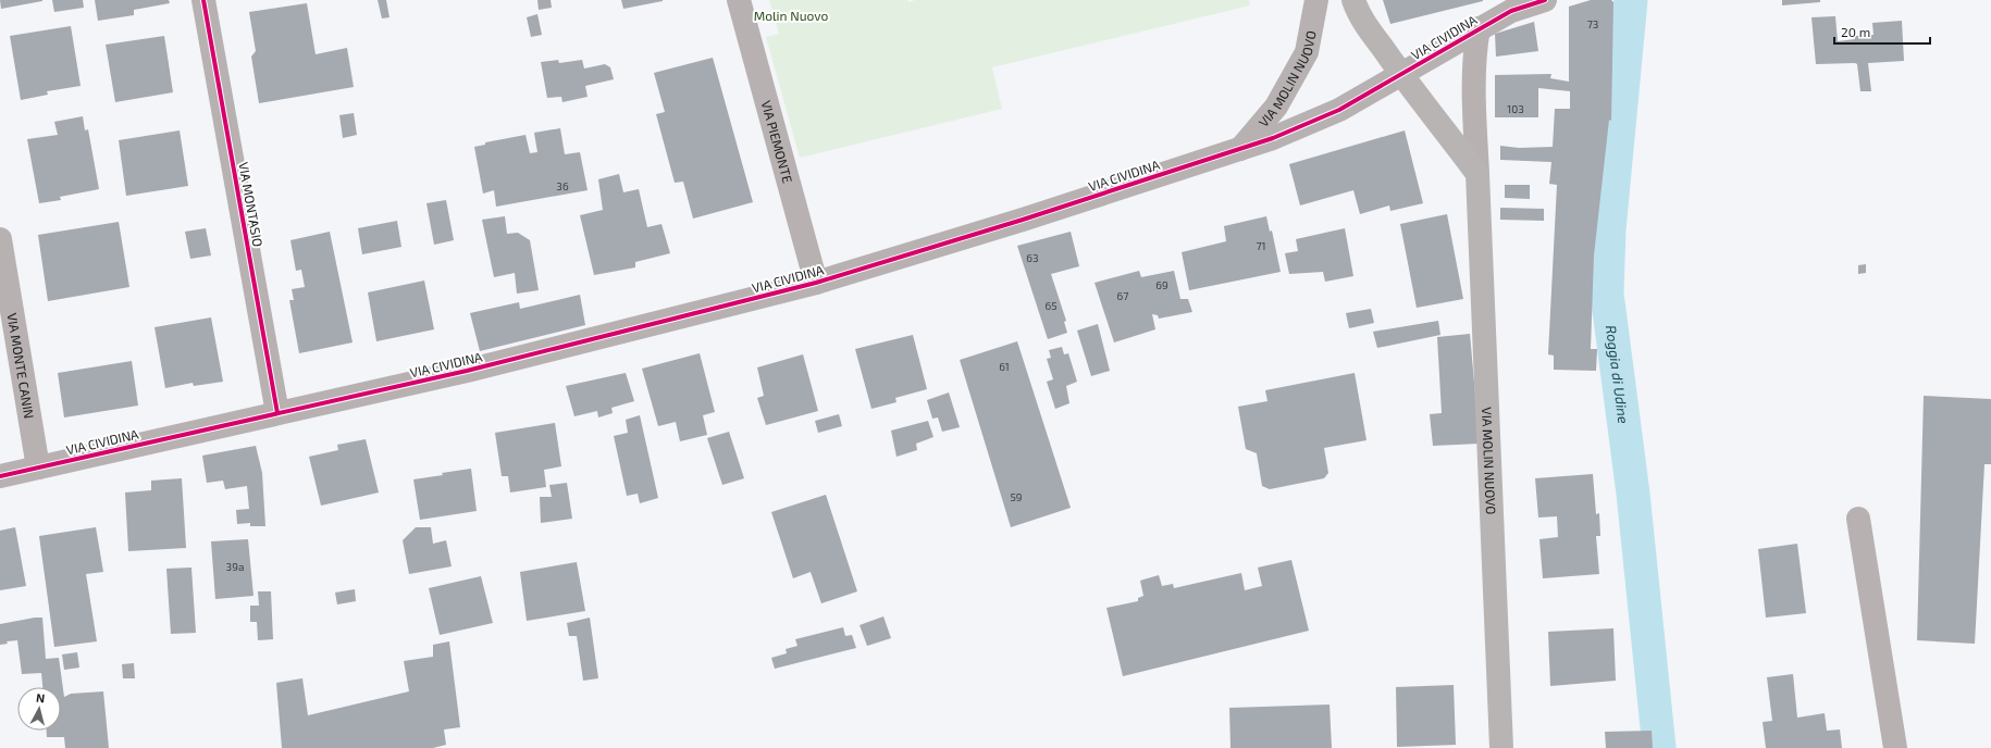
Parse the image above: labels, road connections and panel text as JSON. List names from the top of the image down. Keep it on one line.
{"streets":{"main road":["VIA MOLIN NUOVO"],"street":["VIA CIVIDINA","VIA PIEMONTE","VIA MONTASIO","VIA MONTE CANIN"]},"crossings":[["VIA CIVIDINA","VIA MOLIN NUOVO"],["VIA CIVIDINA","VIA PIEMONTE"],["VIA CIVIDINA","VIA MONTASIO"],["VIA CIVIDINA","VIA MONTE CANIN"]],"water":["Roggia di Udine"],"parks":["Molin Nuovo"],"house_numbers":["73","103","36","71","63","69","67","65","61","59","39a"],"scale_bar":"20 m","north":"top"}
